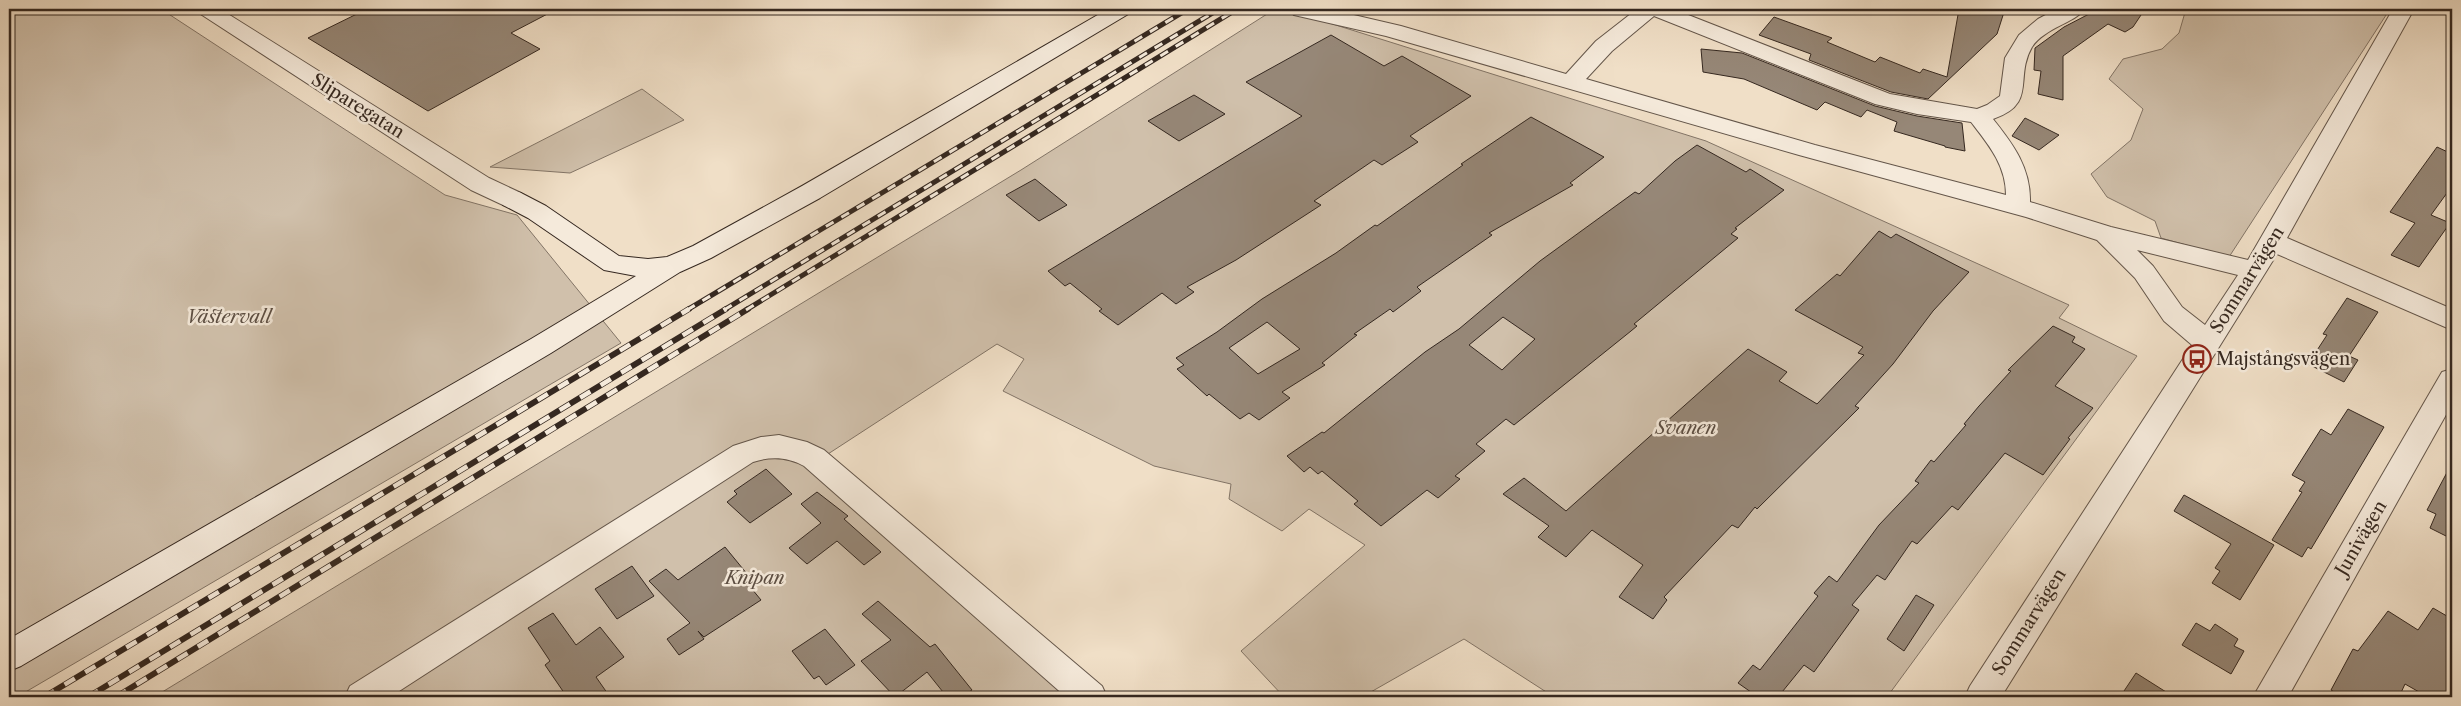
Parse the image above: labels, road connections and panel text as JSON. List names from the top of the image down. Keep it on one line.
{"streets":{"street":["Sliparegatan","Sommarvägen","Junivägen"]},"parks":["Västervall","Svanen","Knipan"],"places":{"bus stop":["Majstångsvägen"]}}
